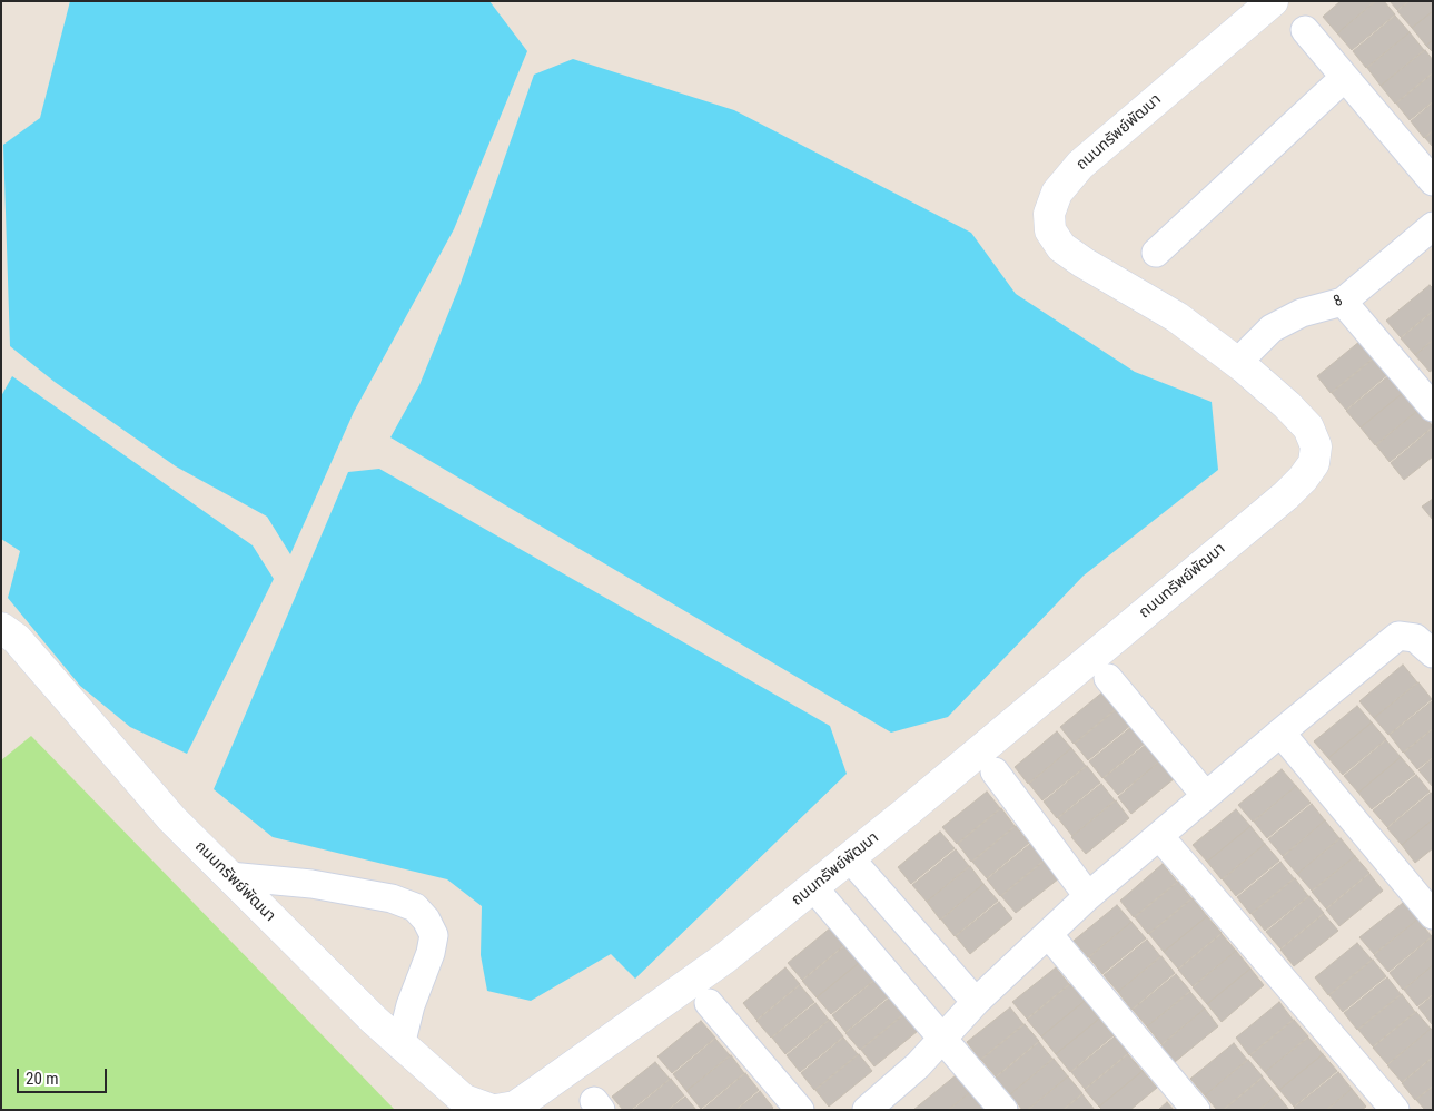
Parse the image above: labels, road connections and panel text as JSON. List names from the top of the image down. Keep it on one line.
{"streets":{"street":["ถนนทรัพย์พัฒนา","8"]},"crossings":[["ถนนทรัพย์พัฒนา","8"]],"scale_bar":"20 m"}
